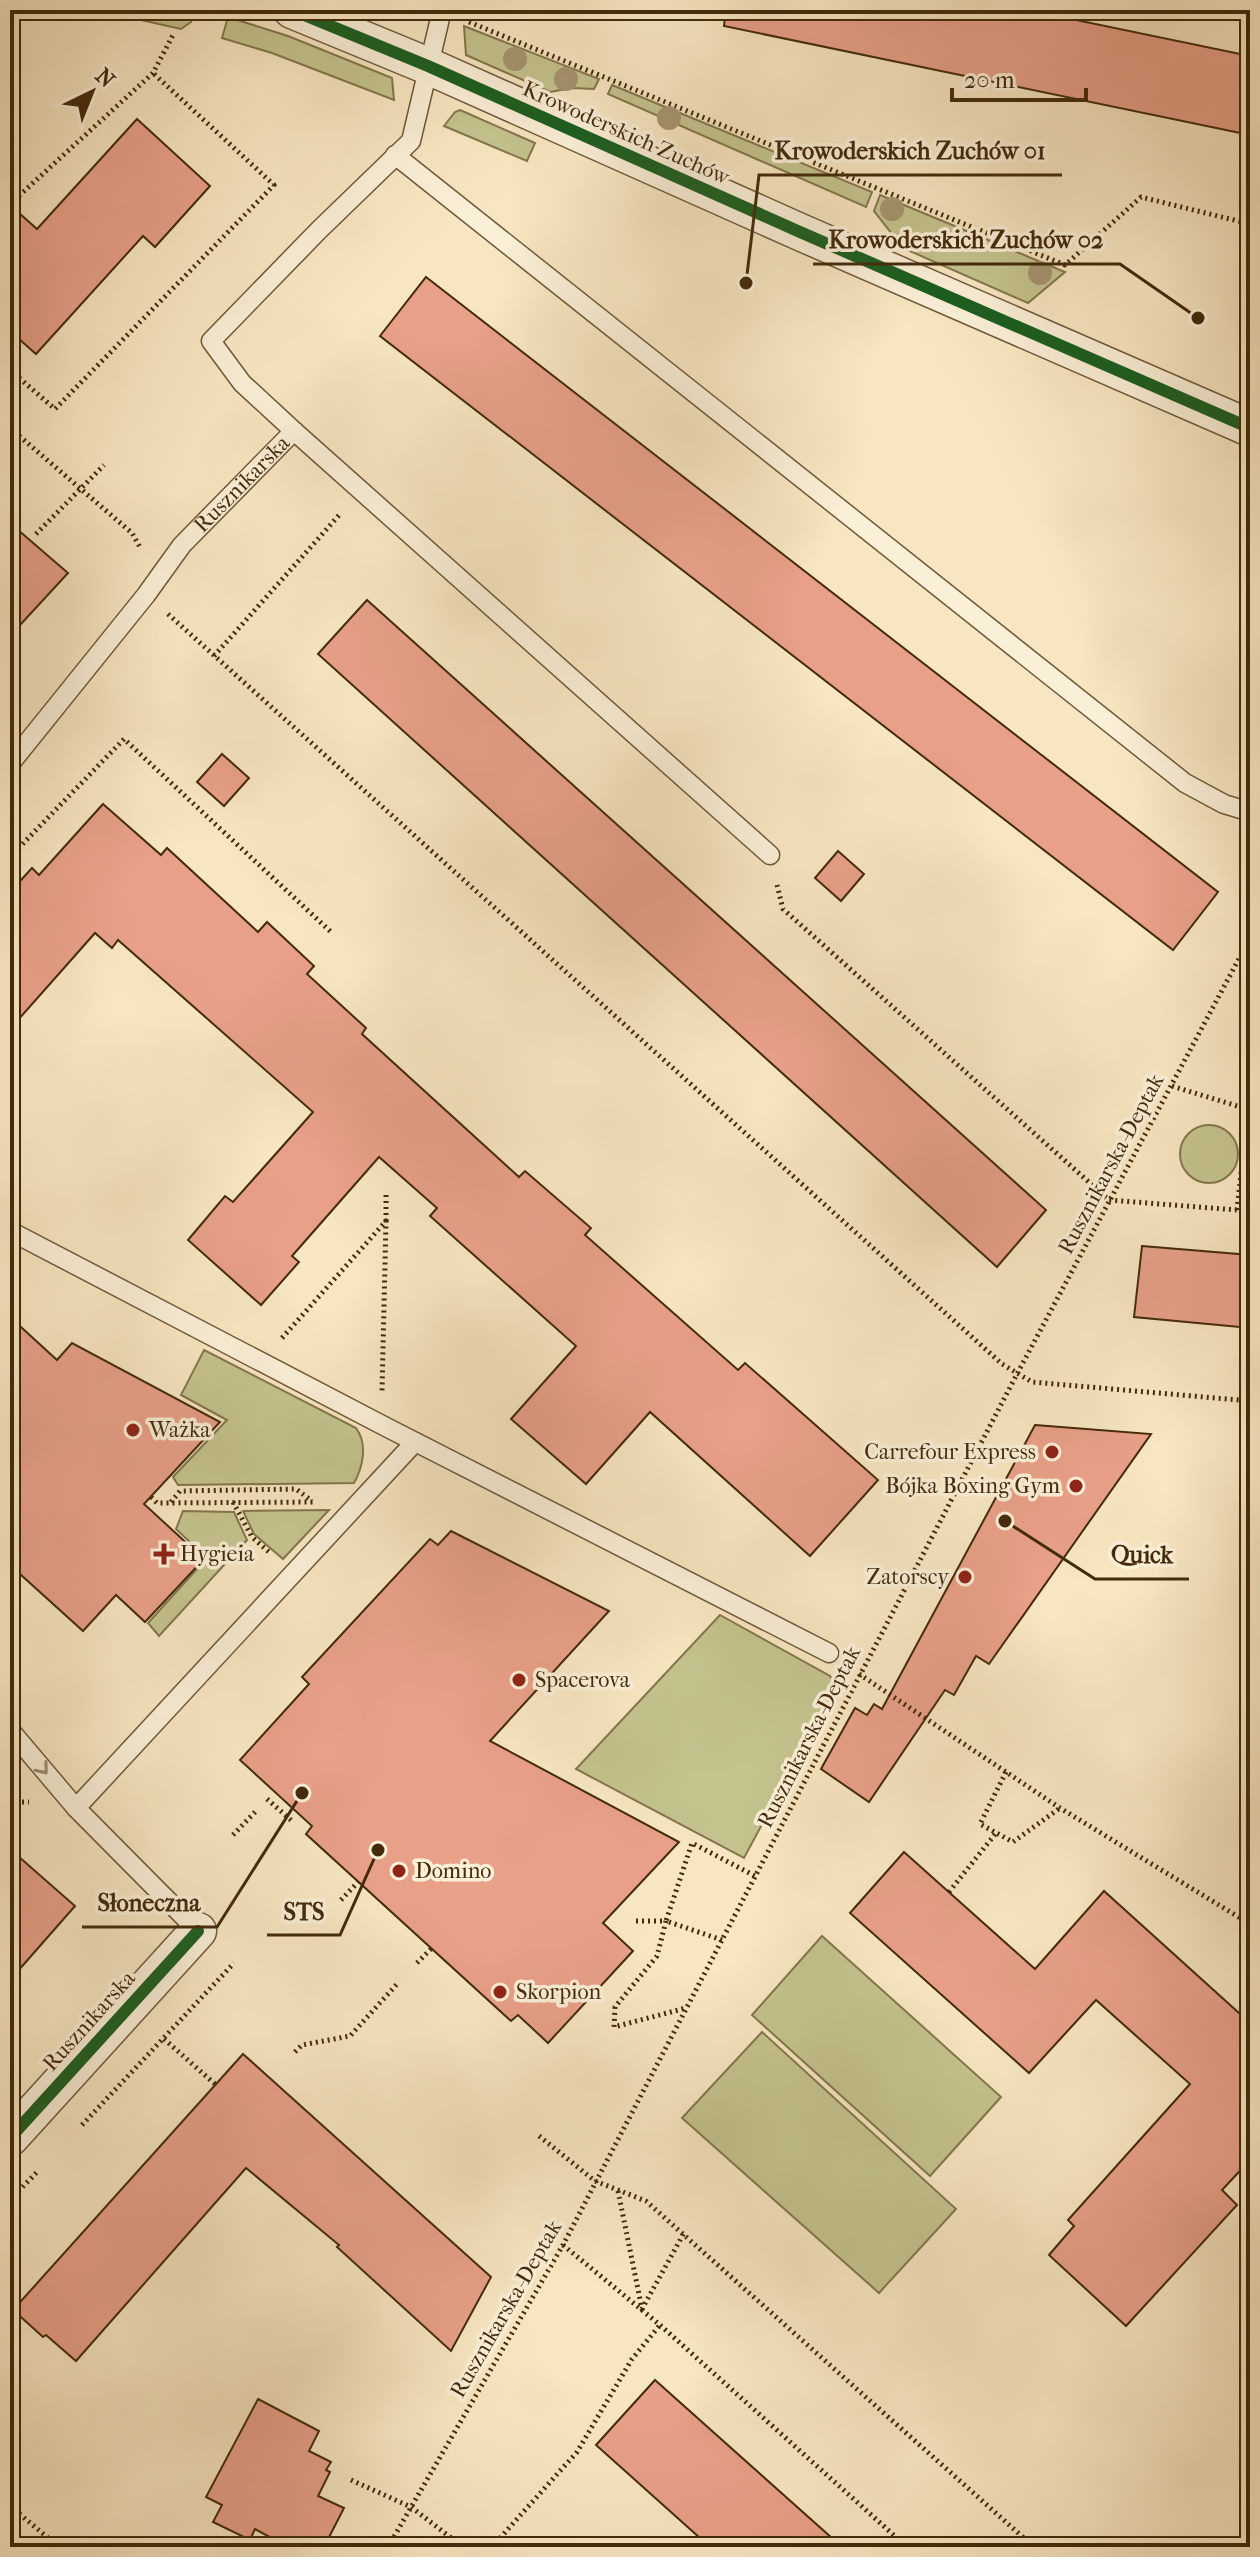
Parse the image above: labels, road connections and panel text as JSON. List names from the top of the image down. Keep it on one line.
{"streets":{"street":["Krowoderskich Zuchów","Rusznikarska"],"path":["Rusznikarska-Deptak"]},"crossings":[["Krowoderskich Zuchów","Rusznikarska"]],"places":{"other":["Krowoderskich Zuchów 01","Krowoderskich Zuchów 02","Ważka","Carrefour Express","Bójka Boxing Gym","Quick","Zatorscy","Spacerova","Słoneczna","STS","Domino","Skorpion"],"health":["Hygieia"]},"scale_bar":"20 m","north":"top right"}
